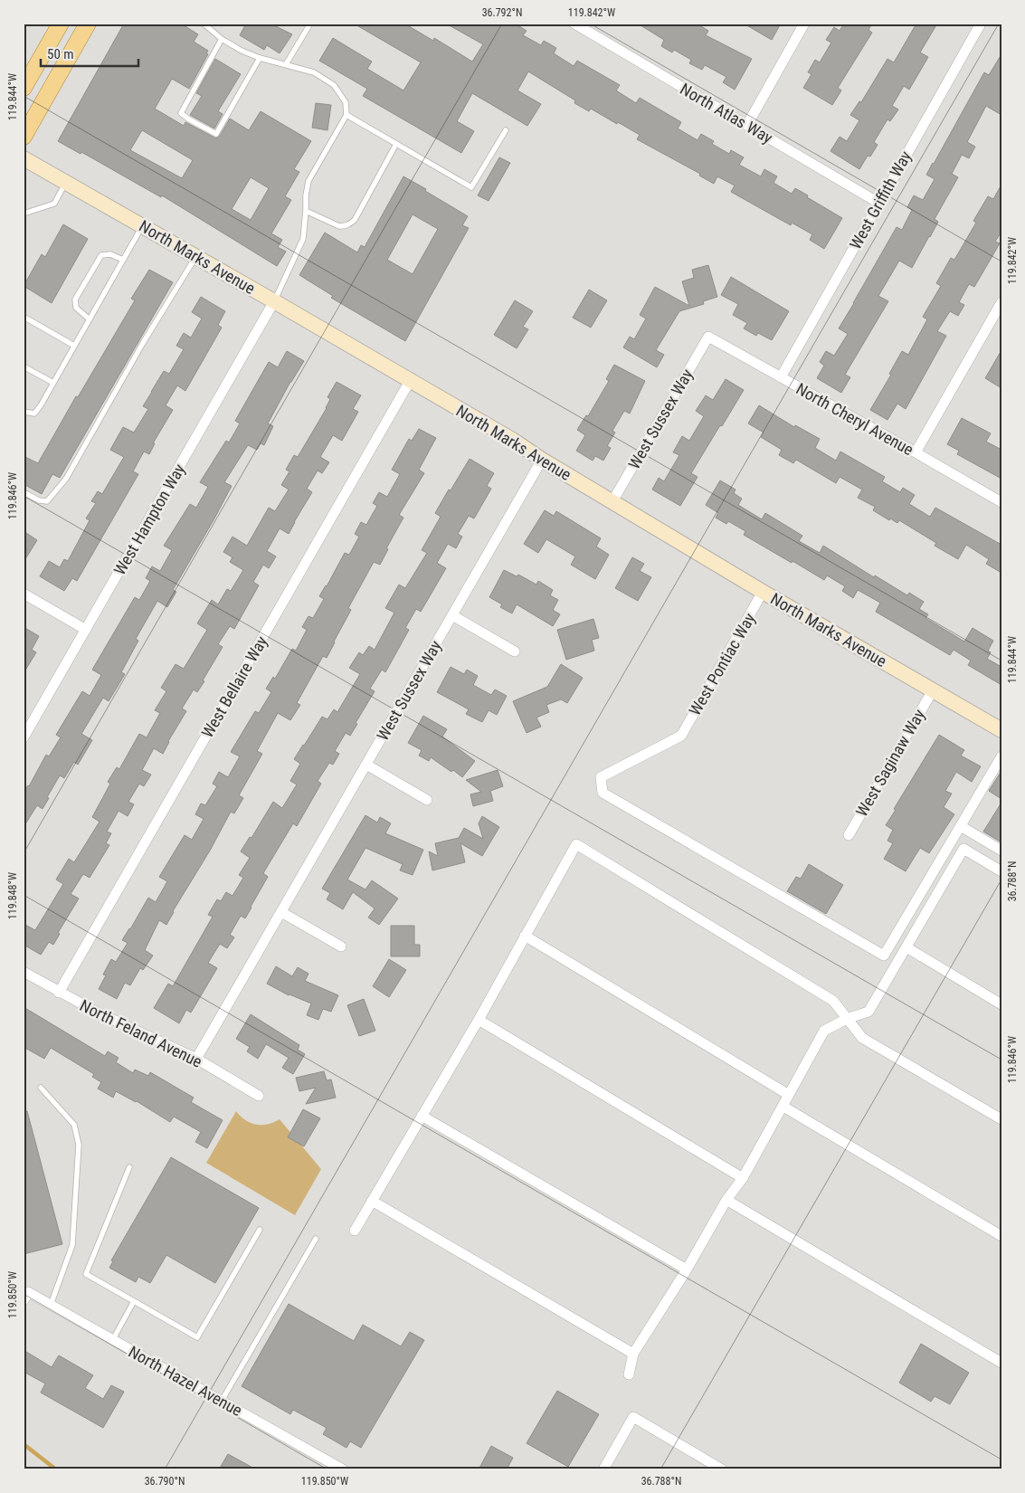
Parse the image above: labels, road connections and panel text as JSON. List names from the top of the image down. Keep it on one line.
{"streets":{"main road":["North Marks Avenue"],"street":["North Atlas Way","West Griffith Way","West Sussex Way","North Cheryl Avenue","West Hampton Way","West Pontiac Way","West Bellaire Way","West Saginaw Way","North Feland Avenue","North Hazel Avenue"]},"crossings":[["North Atlas Way","West Griffith Way"],["West Griffith Way","North Cheryl Avenue"],["North Marks Avenue","West Sussex Way"],["North Marks Avenue","West Hampton Way"],["North Marks Avenue","West Pontiac Way"],["North Marks Avenue","West Bellaire Way"],["North Marks Avenue","West Saginaw Way"],["West Sussex Way","North Cheryl Avenue"],["West Sussex Way","North Feland Avenue"],["West Bellaire Way","North Feland Avenue"]],"scale_bar":"50 m","coordinates":["36.792°N","119.842°W","119.844°W","119.846°W","36.788°N","119.848°W","119.850°W","36.790°N"]}
